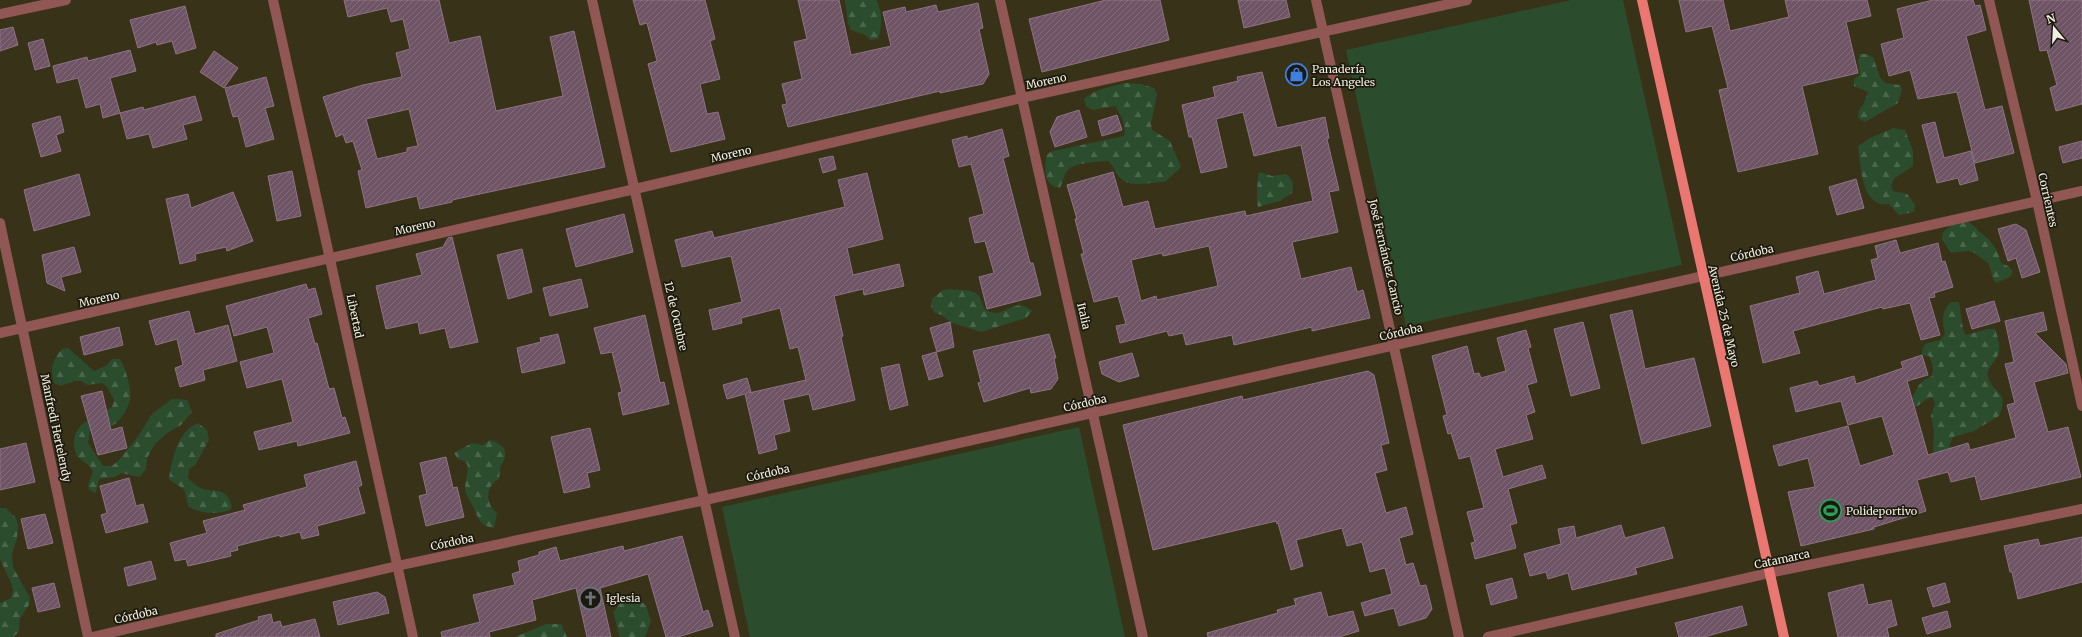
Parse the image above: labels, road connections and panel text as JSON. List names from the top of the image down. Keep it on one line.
{"streets":{"main road":["Avenida 25 de Mayo"],"street":["Moreno","Corrientes","Córdoba","José Fernández Cancio","Libertad","12 de Octubre","Italia","Manfredi Hertelendy","Catamarca"]},"crossings":[["Moreno","José Fernández Cancio"],["Moreno","Libertad"],["Moreno","12 de Octubre"],["Moreno","Italia"],["Moreno","Manfredi Hertelendy"],["Corrientes","Córdoba"],["Córdoba","José Fernández Cancio"],["Córdoba","Libertad"],["Córdoba","12 de Octubre"],["Córdoba","Italia"],["Córdoba","Avenida 25 de Mayo"],["Avenida 25 de Mayo","Catamarca"]],"places":{"shop":["Panadería Los Angeles"],"sports":["Polideportivo"],"church":["Iglesia"]},"north":"top"}
